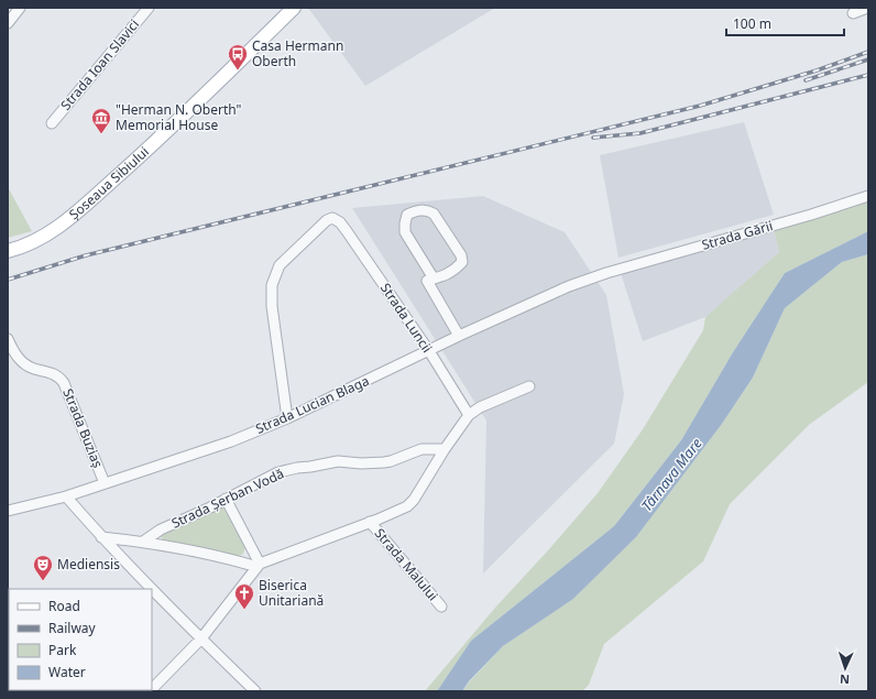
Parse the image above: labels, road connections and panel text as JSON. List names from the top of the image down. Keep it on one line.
{"streets":{"main road":["Șoseaua Sibiului"],"street":["Strada Ioan Slavici","Strada Gării","Strada Luncii","Strada Lucian Blaga","Strada Buziaș","Strada Șerban Vodă","Strada Malului"]},"crossings":[["Strada Gării","Strada Lucian Blaga"],["Strada Luncii","Strada Lucian Blaga"],["Strada Lucian Blaga","Strada Buziaș"]],"water":["Târnava Mare"],"places":{"bus stop":["Casa Hermann Oberth"],"museum":["\"Herman N. Oberth\" Memorial House"],"theatre":["Mediensis"],"church":["Biserica Unitariană"]},"legend":["Road","Railway","Park","Water"],"scale_bar":"100 m","north":"bottom"}
